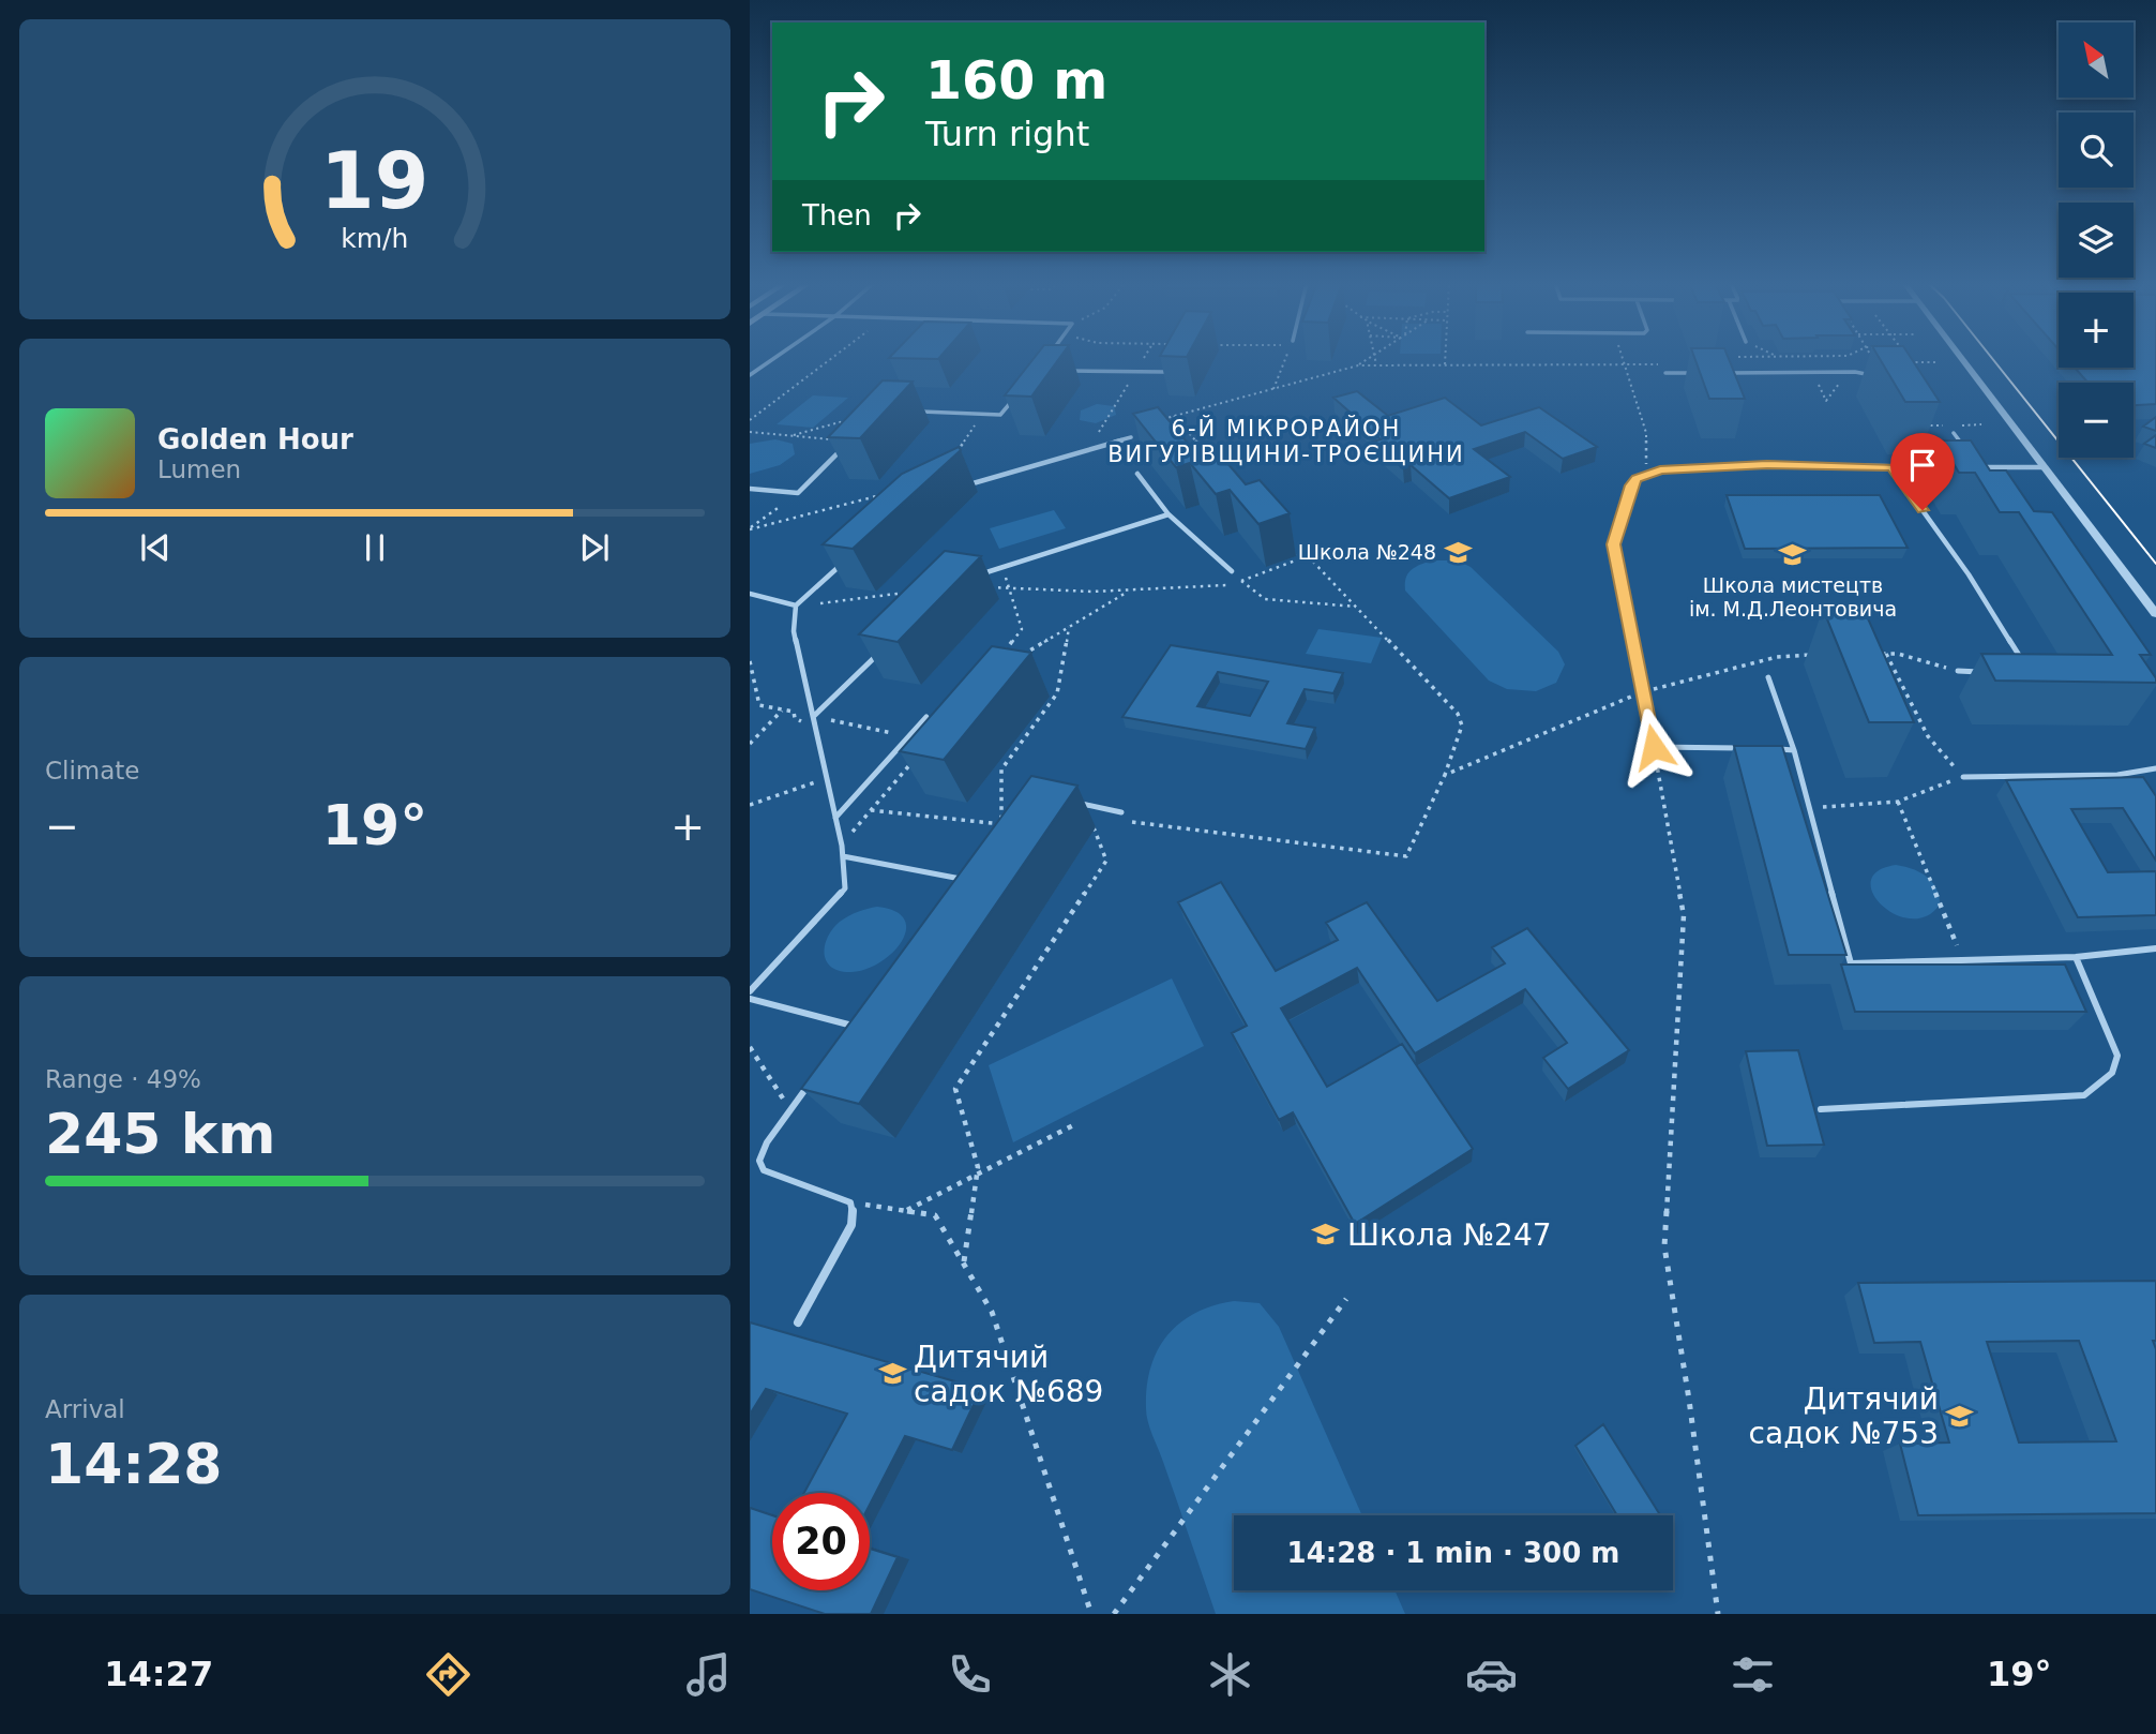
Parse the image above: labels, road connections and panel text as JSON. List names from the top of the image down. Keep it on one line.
{"districts":["6-Й МІКРОРАЙОН ВИГУРІВЩИНИ-ТРОЄЩИНИ"],"places":{"school or university":["Школа №248","Школа мистецтв ім. М.Д.Леонтовича","Школа №247","Дитячий садок №689","Дитячий садок №753"]},"north":"top left","page":{"map_buttons":["+","−"],"turn":["160 m","Turn right"],"then":"Then","song":["Golden Hour","Lumen"],"tile":["Climate",["Range · 49%","245 km"],["Arrival","14:28"]],"heat":["−","19°","+"],"limit":"20","trip":"14:28 · 1 min · 300 m","tabs":["14:27","19°"],"gauge":["19","km/h"]}}
